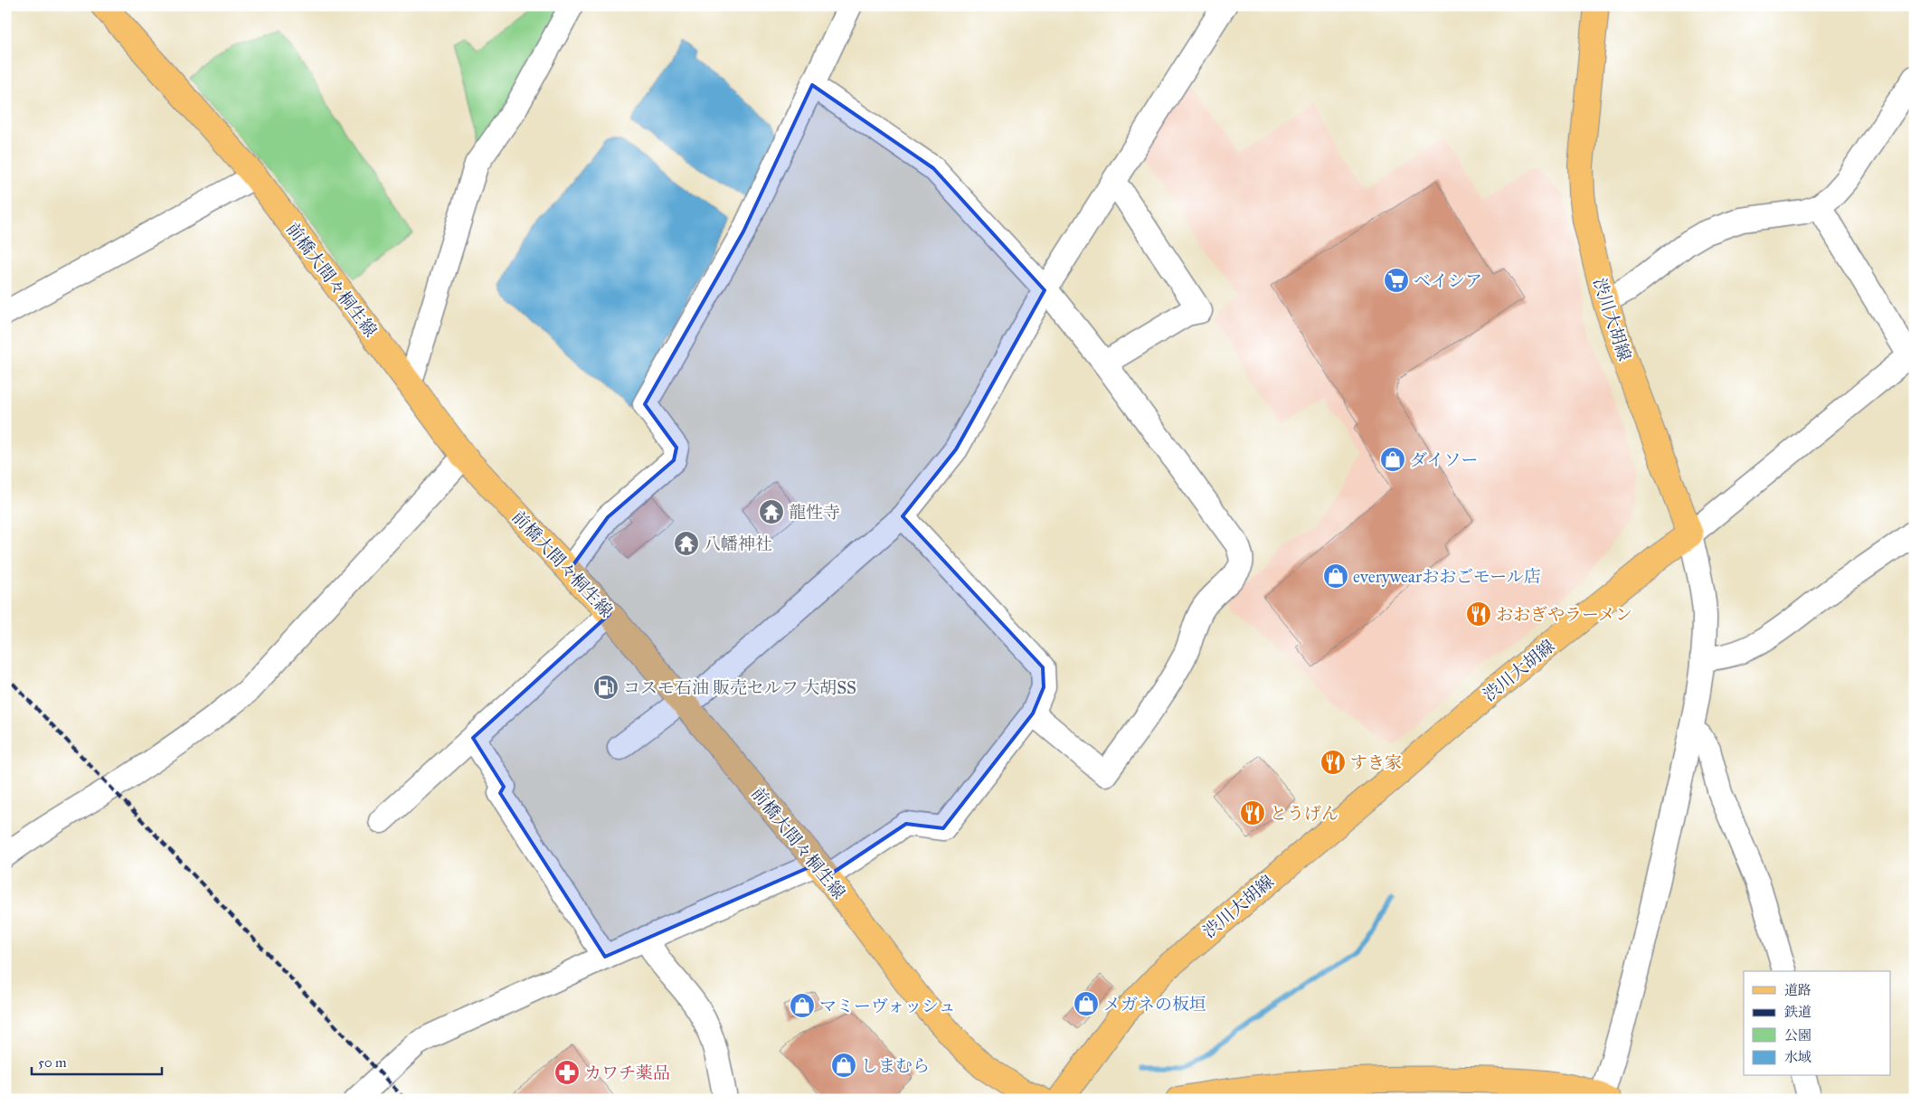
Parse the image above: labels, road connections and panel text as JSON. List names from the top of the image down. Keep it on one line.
{"streets":{"main road":["前橋大間々桐生線","渋川大胡線"]},"places":{"supermarket":["ベイシア"],"shop":["ダイソー","everywearおおごモール店","メガネの板垣","マミーヴォッシュ","しまむら"],"temple":["龍性寺","八幡神社"],"restaurant":["おおぎやラーメン","すき家","とうげん"],"fuel station":["コスモ石油 販売セルフ 大胡SS"],"pharmacy":["カワチ薬品"]},"legend":["道路","鉄道","公園","水域"],"scale_bar":"50 m"}
